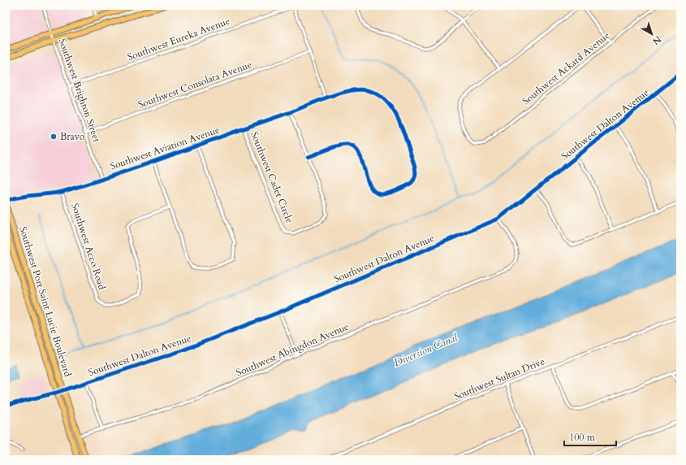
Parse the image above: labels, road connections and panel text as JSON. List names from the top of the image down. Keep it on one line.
{"streets":{"main road":["Southwest Port Saint Lucie Boulevard"],"street":["Southwest Eureka Avenue","Southwest Ackard Avenue","Southwest Consolata Avenue","Southwest Brighton Street","Southwest Dalton Avenue","Southwest Aviation Avenue","Southwest Cadet Circle","Southwest Acco Road","Southwest Abingdon Avenue","Southwest Sultan Drive"]},"crossings":[["Southwest Eureka Avenue","Southwest Brighton Street"],["Southwest Consolata Avenue","Southwest Brighton Street"],["Southwest Brighton Street","Southwest Aviation Avenue"],["Southwest Dalton Avenue","Southwest Port Saint Lucie Boulevard"],["Southwest Dalton Avenue","Southwest Abingdon Avenue"],["Southwest Aviation Avenue","Southwest Cadet Circle"],["Southwest Aviation Avenue","Southwest Acco Road"],["Southwest Port Saint Lucie Boulevard","Southwest Abingdon Avenue"]],"water":["Diversion Canal"],"places":["Bravo"],"scale_bar":"100 m","north":"bottom right"}
